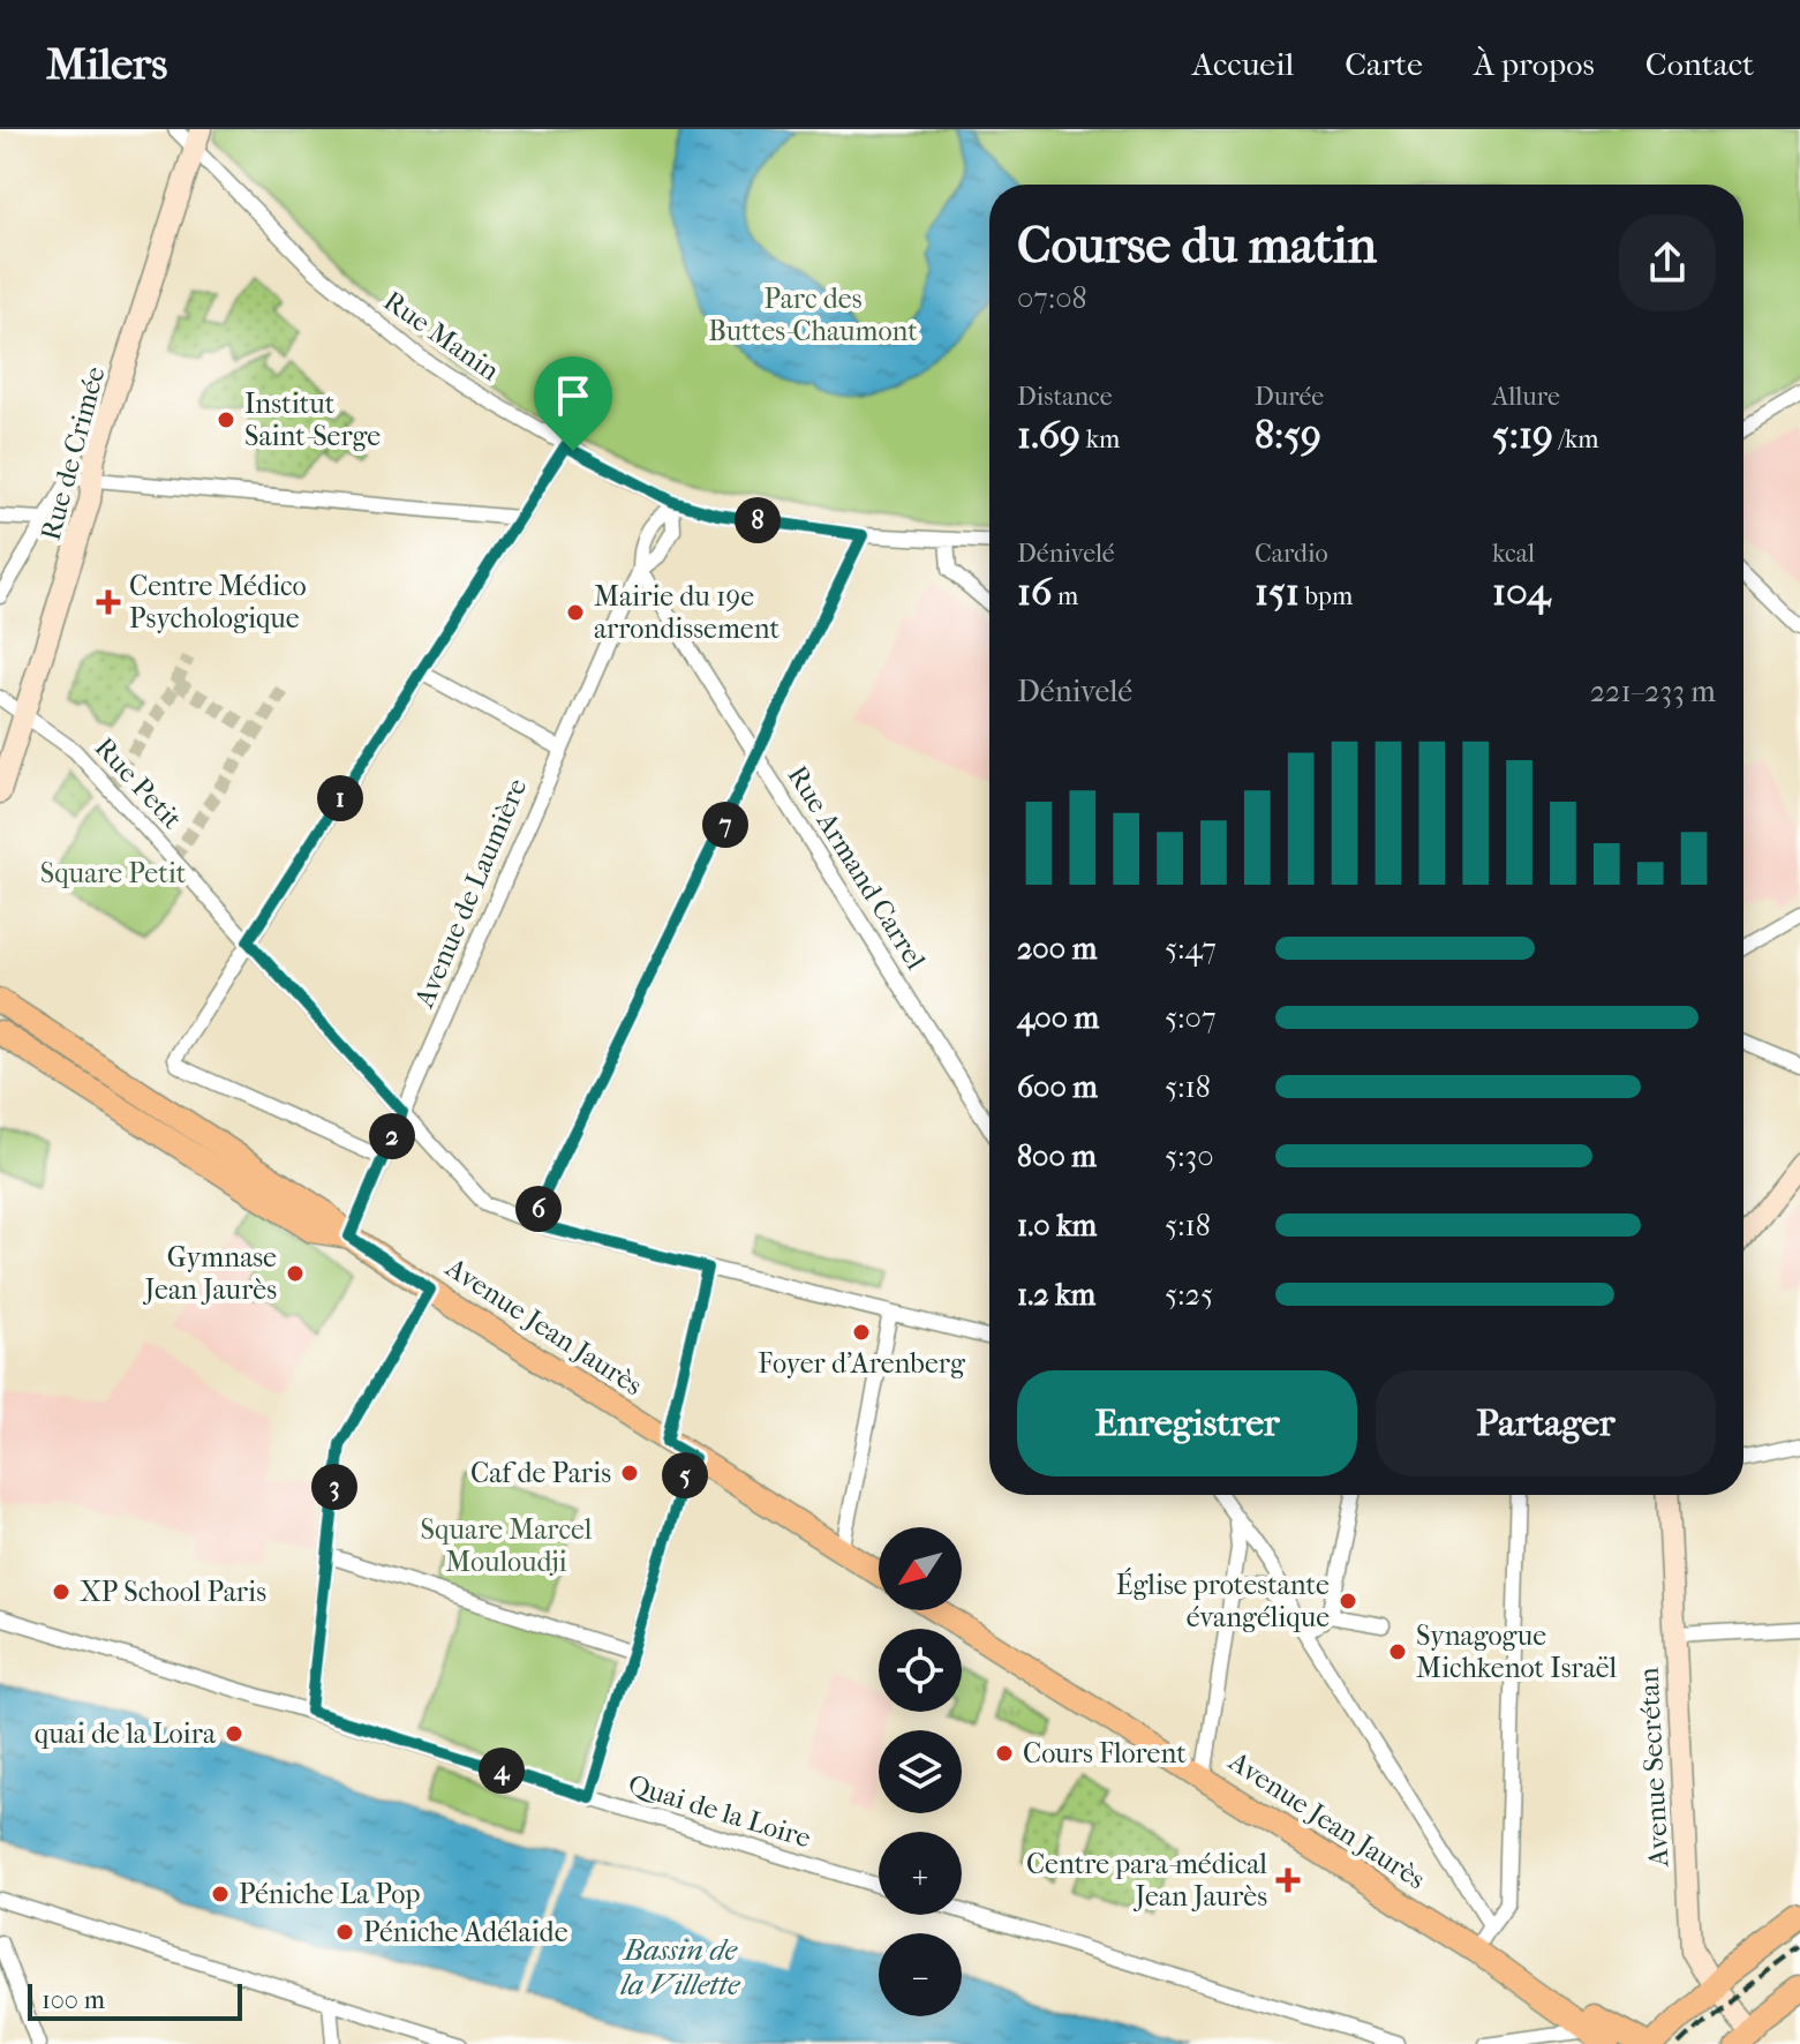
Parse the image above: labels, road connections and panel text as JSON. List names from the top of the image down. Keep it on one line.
{"streets":{"main road":["Rue de Crimée","Avenue Jean Jaurès","Avenue Secrétan"],"street":["Rue Manin","Rue Petit","Rue Armand Carrel","Avenue de Laumière","Quai de la Loire"]},"crossings":[["Rue Manin","Rue de Crimée"],["Rue Manin","Avenue de Laumière"],["Rue de Crimée","Rue Petit"],["Rue Petit","Avenue de Laumière"],["Rue Armand Carrel","Avenue de Laumière"],["Avenue de Laumière","Avenue Jean Jaurès"]],"water":["Bassin de la Villette"],"parks":["Parc des Buttes-Chaumont","Square Petit","Square Marcel Mouloudji"],"places":{"other":["Institut Saint-Serge","Mairie du 19e arrondissement","Gymnase Jean Jaurès","Foyer d'Arenberg","Caf de Paris","XP School Paris","Église protestante évangélique","Synagogue Michkenot Israël","quai de la Loira","Cours Florent","Péniche La Pop","Péniche Adélaide"],"health":["Centre Médico Psychologique","Centre para-médical Jean Jaurès"]},"scale_bar":"100 m","north":"bottom left","page":{"header":"Milers","nav":["Accueil","Carte","À propos","Contact"],"heading":["Course du matin","07:08"],"stats":[["Distance","1.69 km"],["Durée","8:59"],["Allure","5:19 /km"],["Dénivelé","16 m"],["Cardio","151 bpm"],["kcal","104"]],"pins":["8","1","7","2","6","5","3","4"],"chart":["Dénivelé","221–233 m"],"list":[{"name":"200 m","note":"5:47"},{"name":"400 m","note":"5:07"},{"name":"600 m","note":"5:18"},{"name":"800 m","note":"5:30"},{"name":"1.0 km","note":"5:18"},{"name":"1.2 km","note":"5:25"}],"buttons":["Enregistrer","Partager"],"map_buttons":["+","−"],"scale":"100 m"}}
